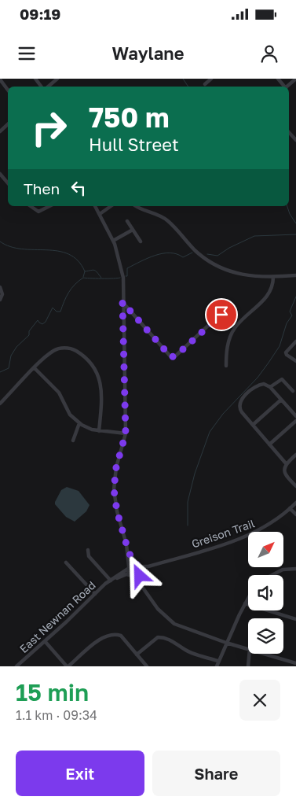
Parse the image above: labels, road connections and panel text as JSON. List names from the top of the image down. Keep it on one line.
{"streets":{"street":["Greison Trail","East Newnan Road"]},"crossings":[["Greison Trail","East Newnan Road"]],"north":"top right","page":{"status":"09:19","header":"Waylane","turn":["750 m","Hull Street"],"then":"Then","heading":["15 min","1.1 km · 09:34"],"buttons":["Exit","Share"]}}
